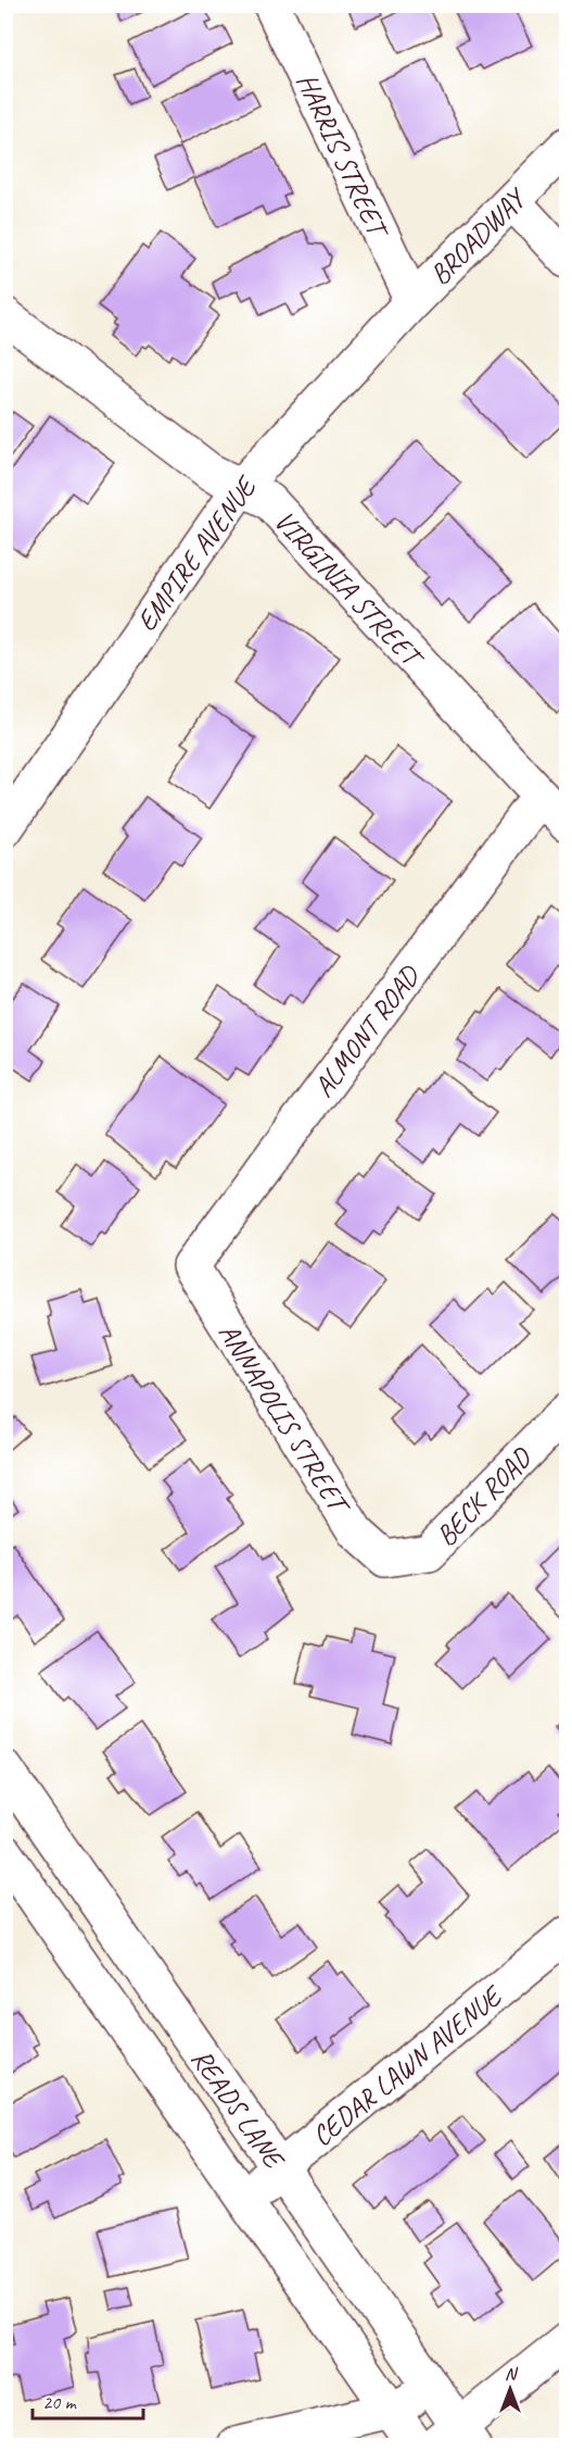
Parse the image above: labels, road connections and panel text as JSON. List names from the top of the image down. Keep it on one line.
{"streets":{"street":["HARRIS STREET","BROADWAY","EMPIRE AVENUE","VIRGINIA STREET","ALMONT ROAD","ANNAPOLIS STREET","BECK ROAD","CEDAR LAWN AVENUE","READS LANE"]},"crossings":[["HARRIS STREET","BROADWAY"],["HARRIS STREET","EMPIRE AVENUE"],["BROADWAY","EMPIRE AVENUE"],["EMPIRE AVENUE","VIRGINIA STREET"],["VIRGINIA STREET","ALMONT ROAD"],["ALMONT ROAD","ANNAPOLIS STREET"],["ANNAPOLIS STREET","BECK ROAD"],["CEDAR LAWN AVENUE","READS LANE"]],"scale_bar":"20 m","north":"top"}
